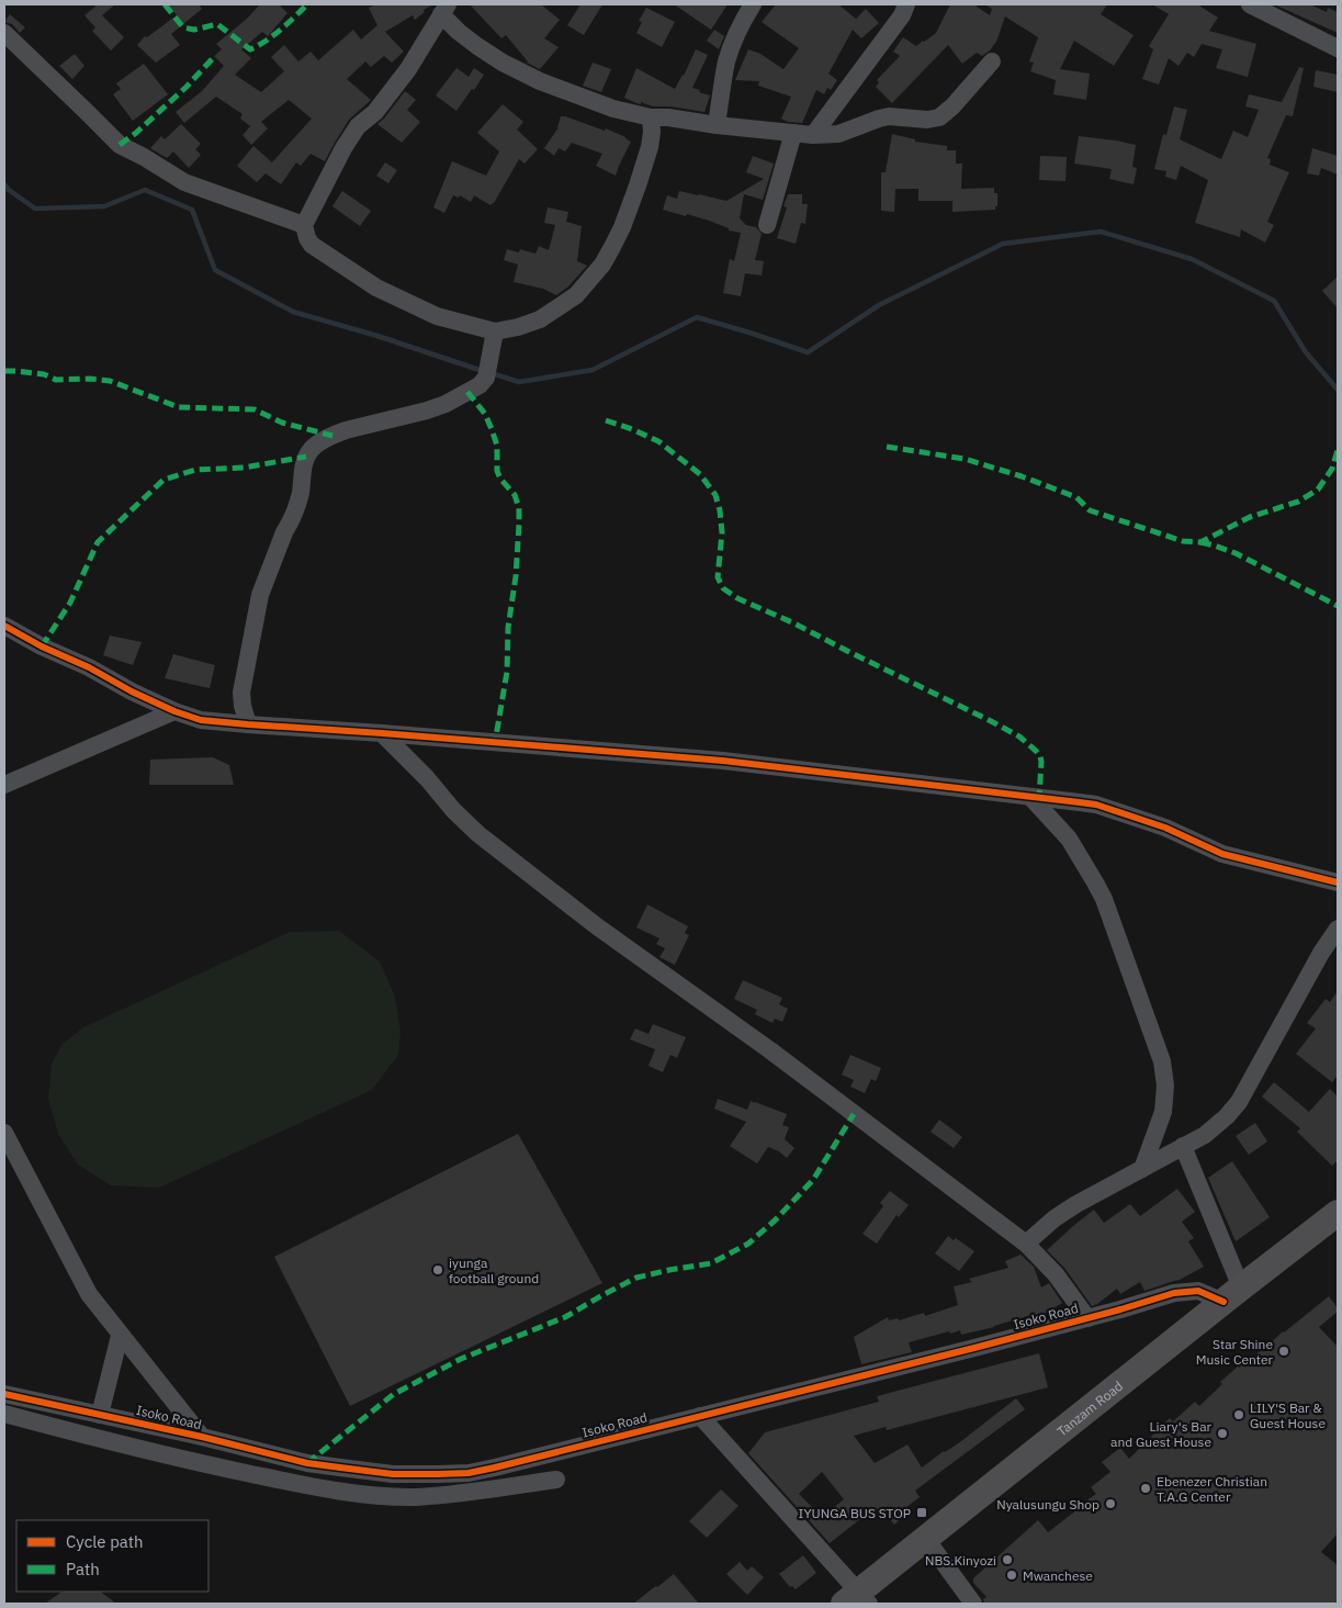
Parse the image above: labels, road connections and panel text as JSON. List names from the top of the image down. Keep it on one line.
{"streets":{"highway":["Tanzam Road"],"street":["Isoko Road"]},"crossings":[["Isoko Road","Tanzam Road"]],"places":{"other":["iyunga football ground","Star Shine Music Center","LILY'S Bar & Guest House","Liary's Bar and Guest House","Ebenezer Christian T.A.G Center","Nyalusungu Shop","NBS.Kinyozi","Mwanchese"],"transit":["IYUNGA BUS STOP"]},"legend":["Cycle path","Path"]}
